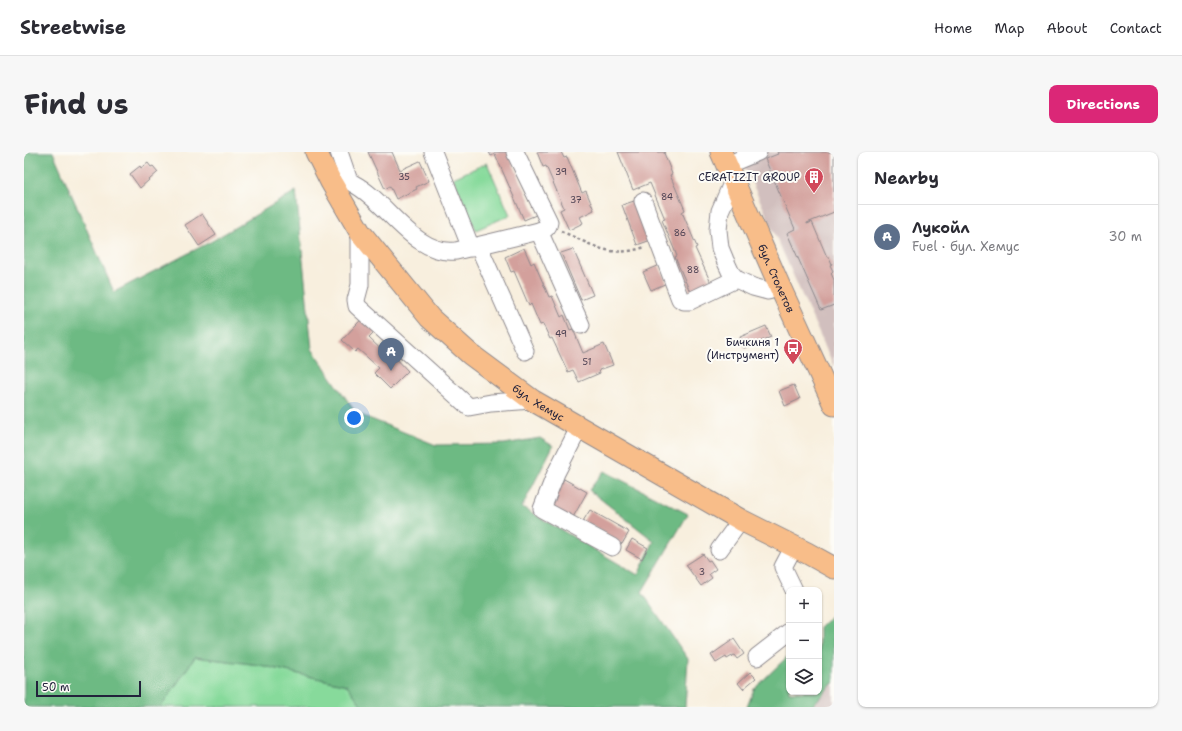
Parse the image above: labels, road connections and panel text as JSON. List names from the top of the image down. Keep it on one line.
{"streets":{"main road":["бул. Столетов","бул. Хемус"]},"places":{"building":["CERATIZIT GROUP"],"bus stop":["Бичкиня 1 (Инструмент)"]},"house_numbers":["39","35","84","37","86","88","49","51","3"],"scale_bar":"50 m","page":{"header":"Streetwise","nav":["Home","Map","About","Contact"],"title":"Find us","buttons":"Directions","heading":"Nearby","list":[{"mark":"A","name":"Лукойл","note":"Fuel · бул. Хемус","value":"30 m"}],"pins":"A","map_buttons":["+","−"],"scale":"50 m"}}
